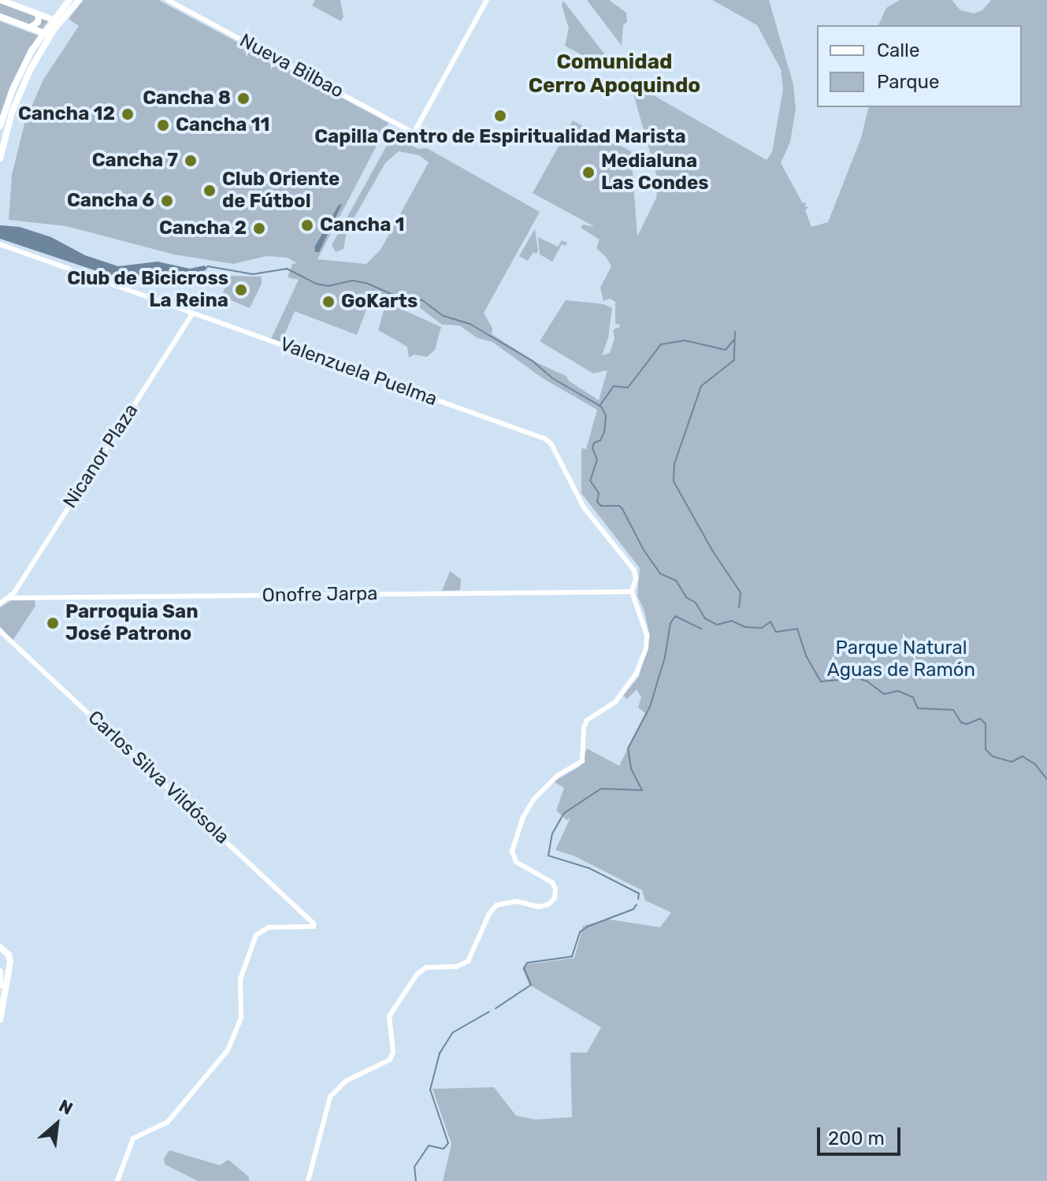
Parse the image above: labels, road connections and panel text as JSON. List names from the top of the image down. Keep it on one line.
{"streets":{"street":["Nueva Bilbao","Valenzuela Puelma","Nicanor Plaza","Onofre Jarpa","Carlos Silva Vildósola"]},"crossings":[["Valenzuela Puelma","Nicanor Plaza"],["Valenzuela Puelma","Onofre Jarpa"],["Nicanor Plaza","Onofre Jarpa"]],"districts":["Comunidad Cerro Apoquindo"],"parks":["Parque Natural Aguas de Ramón"],"places":["Cancha 8","Cancha 12","Capilla Centro de Espiritualidad Marista","Cancha 11","Cancha 7","Medialuna Las Condes","Club Oriente de Fútbol","Cancha 6","Cancha 1","Cancha 2","Club de Bicicross La Reina","GoKarts","Parroquia San José Patrono"],"legend":["Calle","Parque"],"scale_bar":"200 m","north":"top right"}
